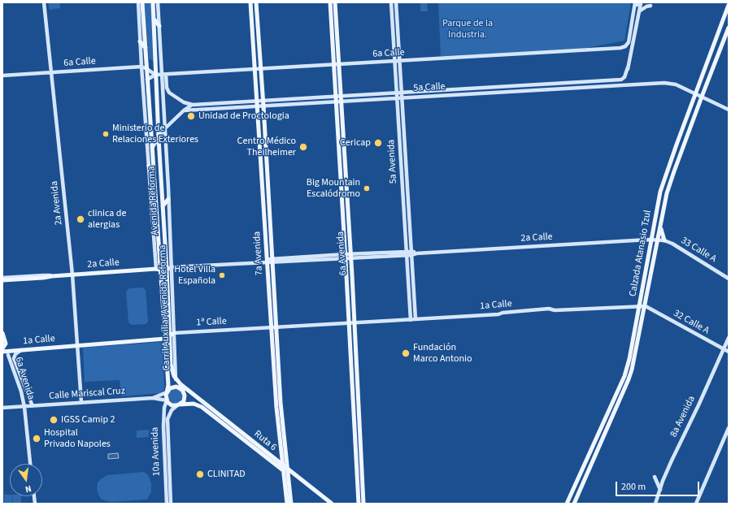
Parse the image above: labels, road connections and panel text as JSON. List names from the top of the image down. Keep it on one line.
{"streets":{"main road":["Avenida Reforma","2a Calle","7a Avenida","6a Avenida","Calzada Atanasio Tzul","1a Calle","Ruta 6"],"street":["6a Calle","5a Calle","5a Avenida","2a Avenida","33 Calle A","Carril Auxiliar Avenida Reforma","1ª Calle","32 Calle A","Calle Mariscal Cruz","8a Avenida","10a Avenida"]},"crossings":[["6a Calle","5a Calle"],["6a Calle","5a Avenida"],["6a Calle","Avenida Reforma"],["6a Calle","2a Avenida"],["6a Calle","7a Avenida"],["6a Calle","6a Avenida"],["6a Calle","Carril Auxiliar Avenida Reforma"],["5a Calle","5a Avenida"],["5a Calle","Avenida Reforma"],["5a Calle","7a Avenida"],["5a Calle","6a Avenida"],["5a Calle","Calzada Atanasio Tzul"],["5a Calle","Carril Auxiliar Avenida Reforma"],["5a Avenida","2a Calle"],["5a Avenida","1a Calle"],["Avenida Reforma","2a Calle"],["Avenida Reforma","Carril Auxiliar Avenida Reforma"],["Avenida Reforma","Calle Mariscal Cruz"],["Avenida Reforma","Ruta 6"],["Avenida Reforma","10a Avenida"],["2a Avenida","2a Calle"],["2a Avenida","1a Calle"],["2a Avenida","Calle Mariscal Cruz"],["2a Calle","33 Calle A"],["2a Calle","7a Avenida"],["2a Calle","6a Avenida"],["2a Calle","Calzada Atanasio Tzul"],["2a Calle","Carril Auxiliar Avenida Reforma"],["33 Calle A","Calzada Atanasio Tzul"],["7a Avenida","1ª Calle"],["7a Avenida","Ruta 6"],["6a Avenida","1a Calle"],["6a Avenida","1ª Calle"],["6a Avenida","Calle Mariscal Cruz"],["Calzada Atanasio Tzul","1a Calle"],["Calzada Atanasio Tzul","32 Calle A"],["1a Calle","1ª Calle"],["1a Calle","32 Calle A"],["Carril Auxiliar Avenida Reforma","1ª Calle"],["32 Calle A","8a Avenida"],["Calle Mariscal Cruz","Ruta 6"],["Calle Mariscal Cruz","10a Avenida"],["Ruta 6","10a Avenida"]],"parks":["Parque de la Industria."],"places":["Unidad de Proctologia","Ministerio de Relaciones Exteriores","Cericap","Centro Médico Theilheimer","Big Mountain Escalódromo","clinica de alergias","Hotel Villa Española","Fundación Marco Antonio","IGSS Camip 2","Hospital Privado Napoles","CLINITAD"],"scale_bar":"200 m","north":"bottom"}
